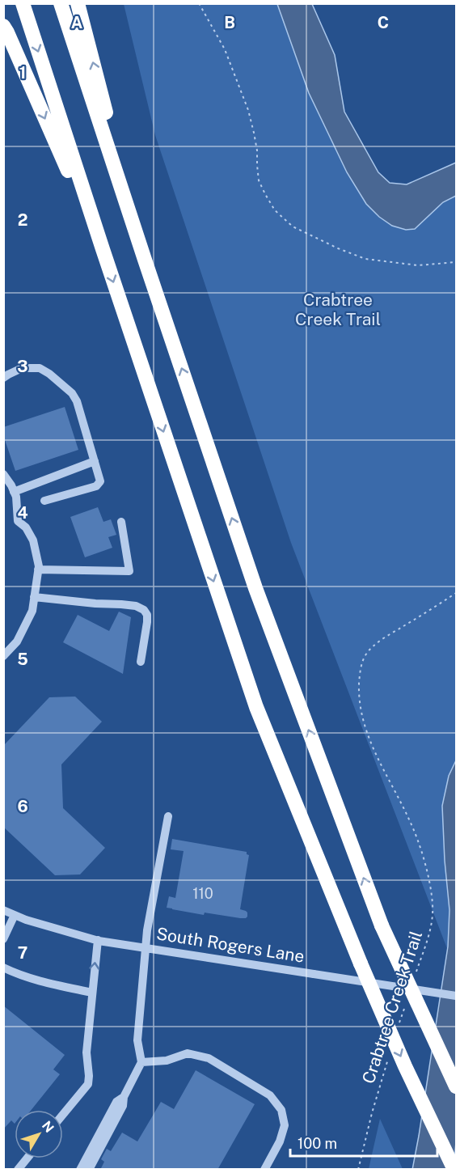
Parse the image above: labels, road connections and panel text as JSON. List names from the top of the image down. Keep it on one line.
{"streets":{"street":["South Rogers Lane"],"path":["Crabtree Creek Trail"]},"parks":["Crabtree Creek Trail"],"house_numbers":["110"],"scale_bar":"100 m","north":"top right","grid":{"columns":["A","B","C"],"rows":["1","2","3","4","5","6","7"]}}
